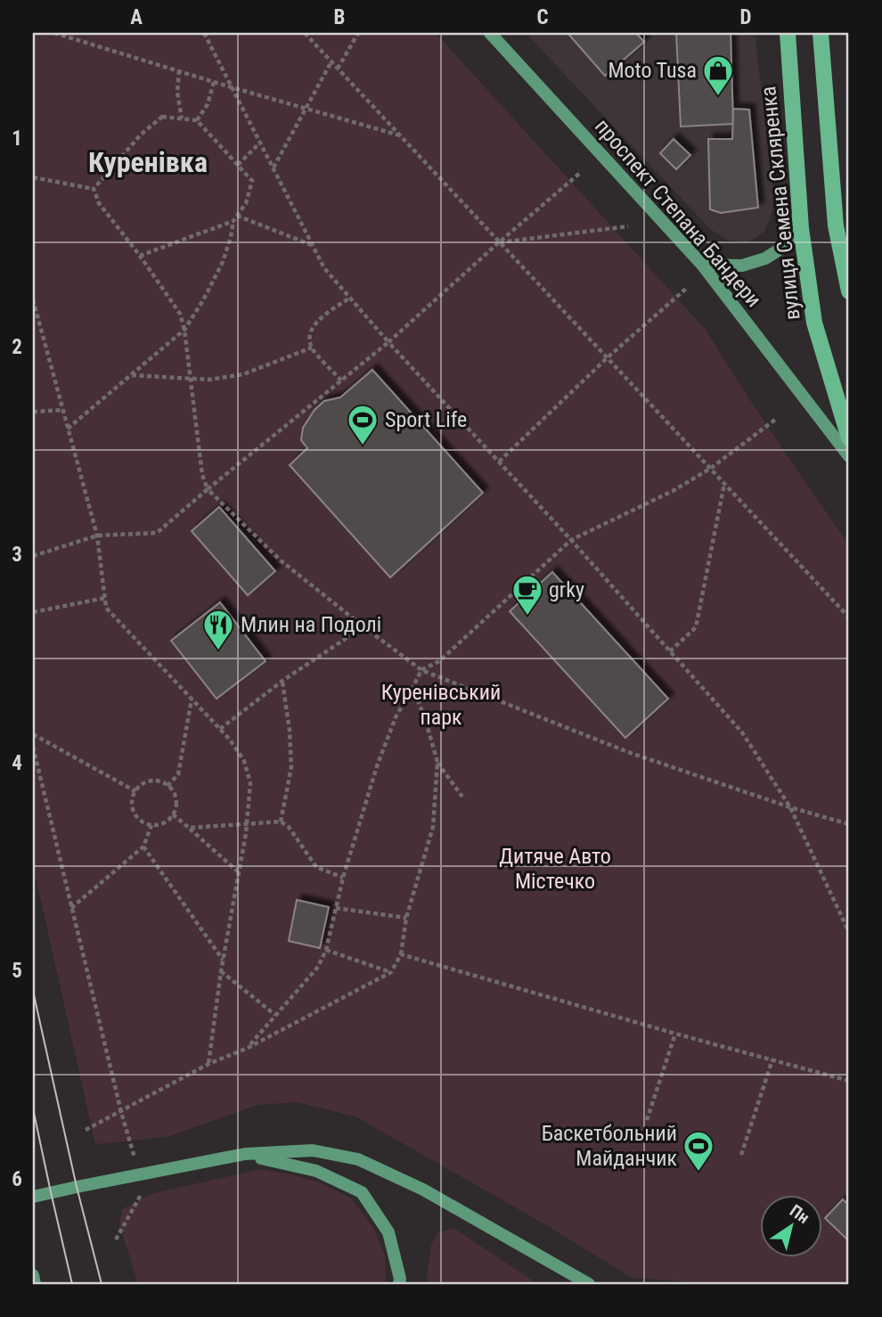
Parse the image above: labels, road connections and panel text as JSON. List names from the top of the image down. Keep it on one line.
{"streets":{"main road":["вулиця Семена Скляренка","проспект Степана Бандери"]},"districts":["Куренівка"],"parks":["Куренівський парк","Дитяче Авто Містечко"],"places":{"shop":["Moto Tusa"],"sports":["Sport Life","Баскетбольний Майданчик"],"cafe":["grky"],"restaurant":["Млин на Подолі"]},"north":"top right","grid":{"columns":["A","B","C","D"],"rows":["1","2","3","4","5","6"]}}
